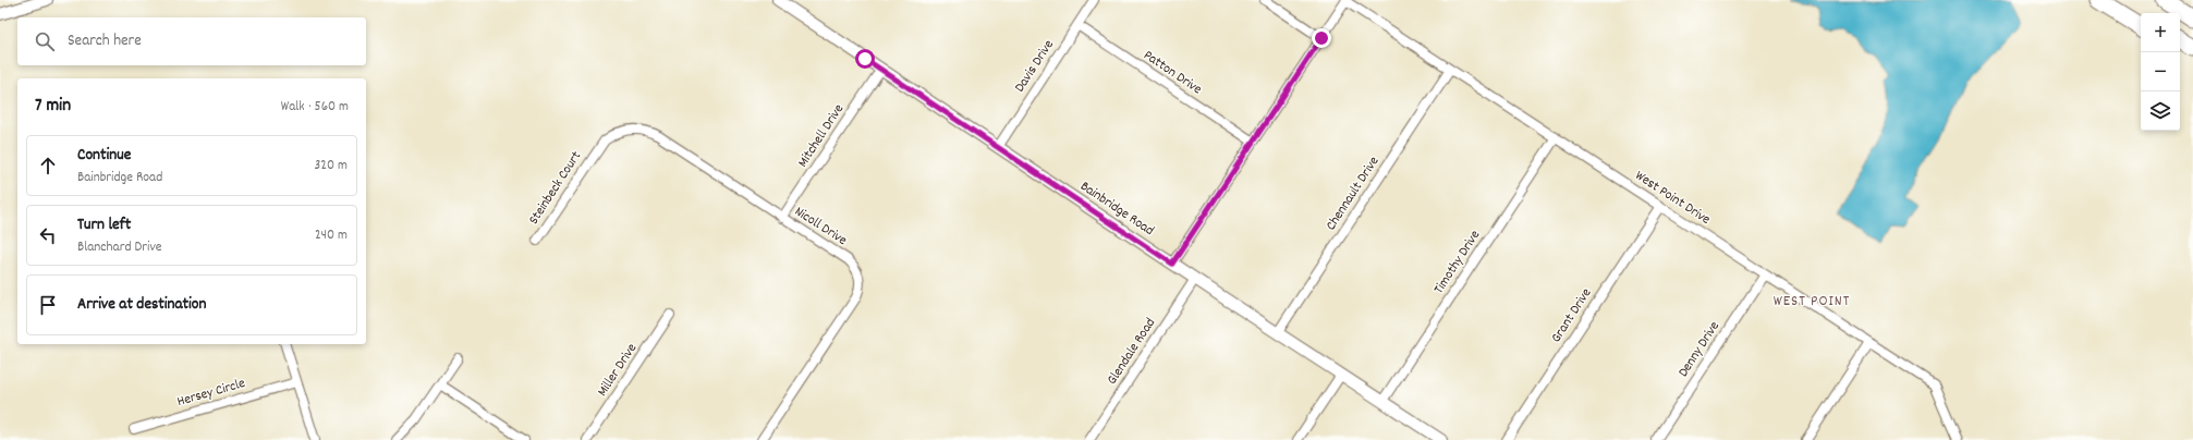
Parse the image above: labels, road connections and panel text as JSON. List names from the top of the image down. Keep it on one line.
{"streets":{"street":["Davis Drive","Patton Drive","Mitchell Drive","Steinbeck Court","Chennault Drive","West Point Drive","Bainbridge Road","Nicoll Drive","Timothy Drive","Grant Drive","Denny Drive","Glendale Road","Miller Drive","Hersey Circle"]},"crossings":[["Davis Drive","Patton Drive"],["Davis Drive","Bainbridge Road"],["Mitchell Drive","Bainbridge Road"],["Mitchell Drive","Nicoll Drive"],["Steinbeck Court","Nicoll Drive"],["Chennault Drive","West Point Drive"],["Chennault Drive","Bainbridge Road"],["West Point Drive","Timothy Drive"],["West Point Drive","Grant Drive"],["West Point Drive","Denny Drive"],["Bainbridge Road","Timothy Drive"],["Bainbridge Road","Glendale Road"]],"districts":["WEST POINT"],"page":{"map_buttons":["+","−"],"search":"Search here","heading":["7 min","Walk · 560 m"],"list":[["Continue","Bainbridge Road","320 m"],["Turn left","Blanchard Drive","240 m"],"Arrive at destination"]}}
